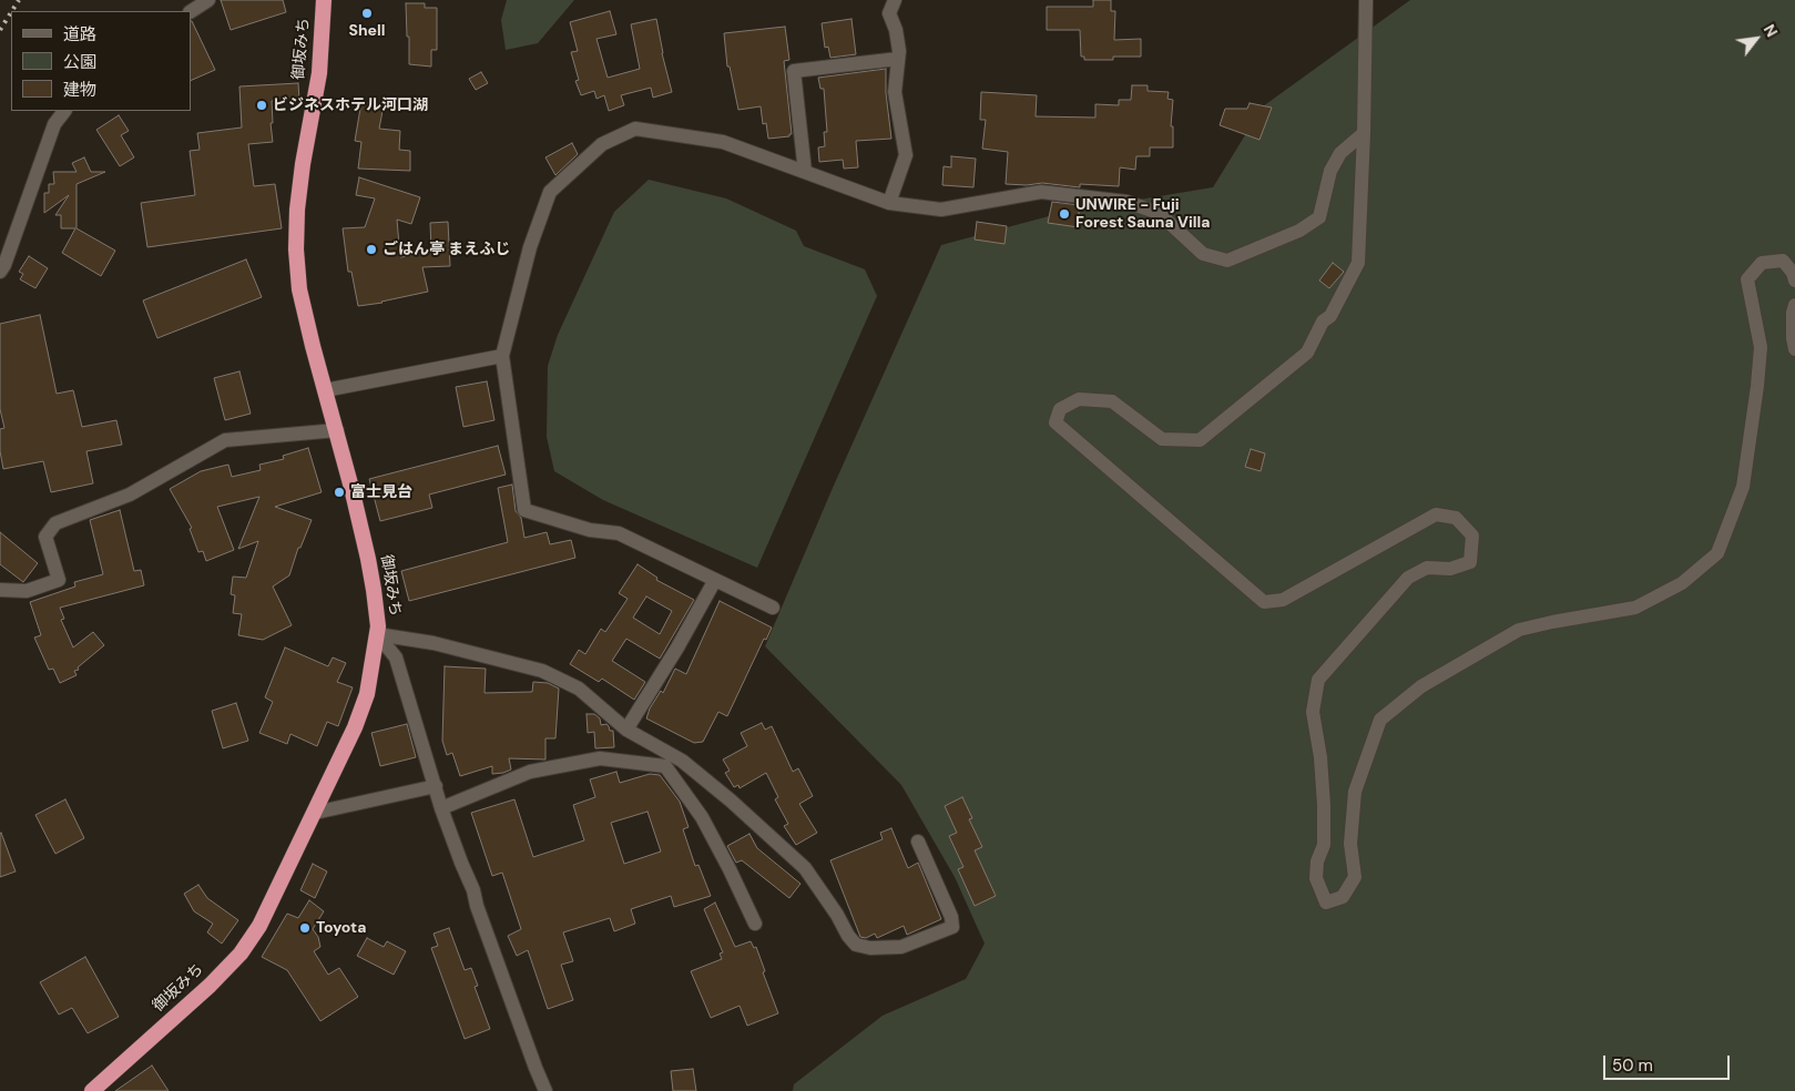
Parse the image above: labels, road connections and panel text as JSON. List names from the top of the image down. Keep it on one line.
{"streets":{"highway":["御坂みち"]},"places":["Shell","ビジネスホテル河口湖","UNWIRE - Fuji Forest Sauna Villa","ごはん亭 まえふじ","富士見台","Toyota"],"legend":["道路","公園","建物"],"scale_bar":"50 m","north":"top right"}
